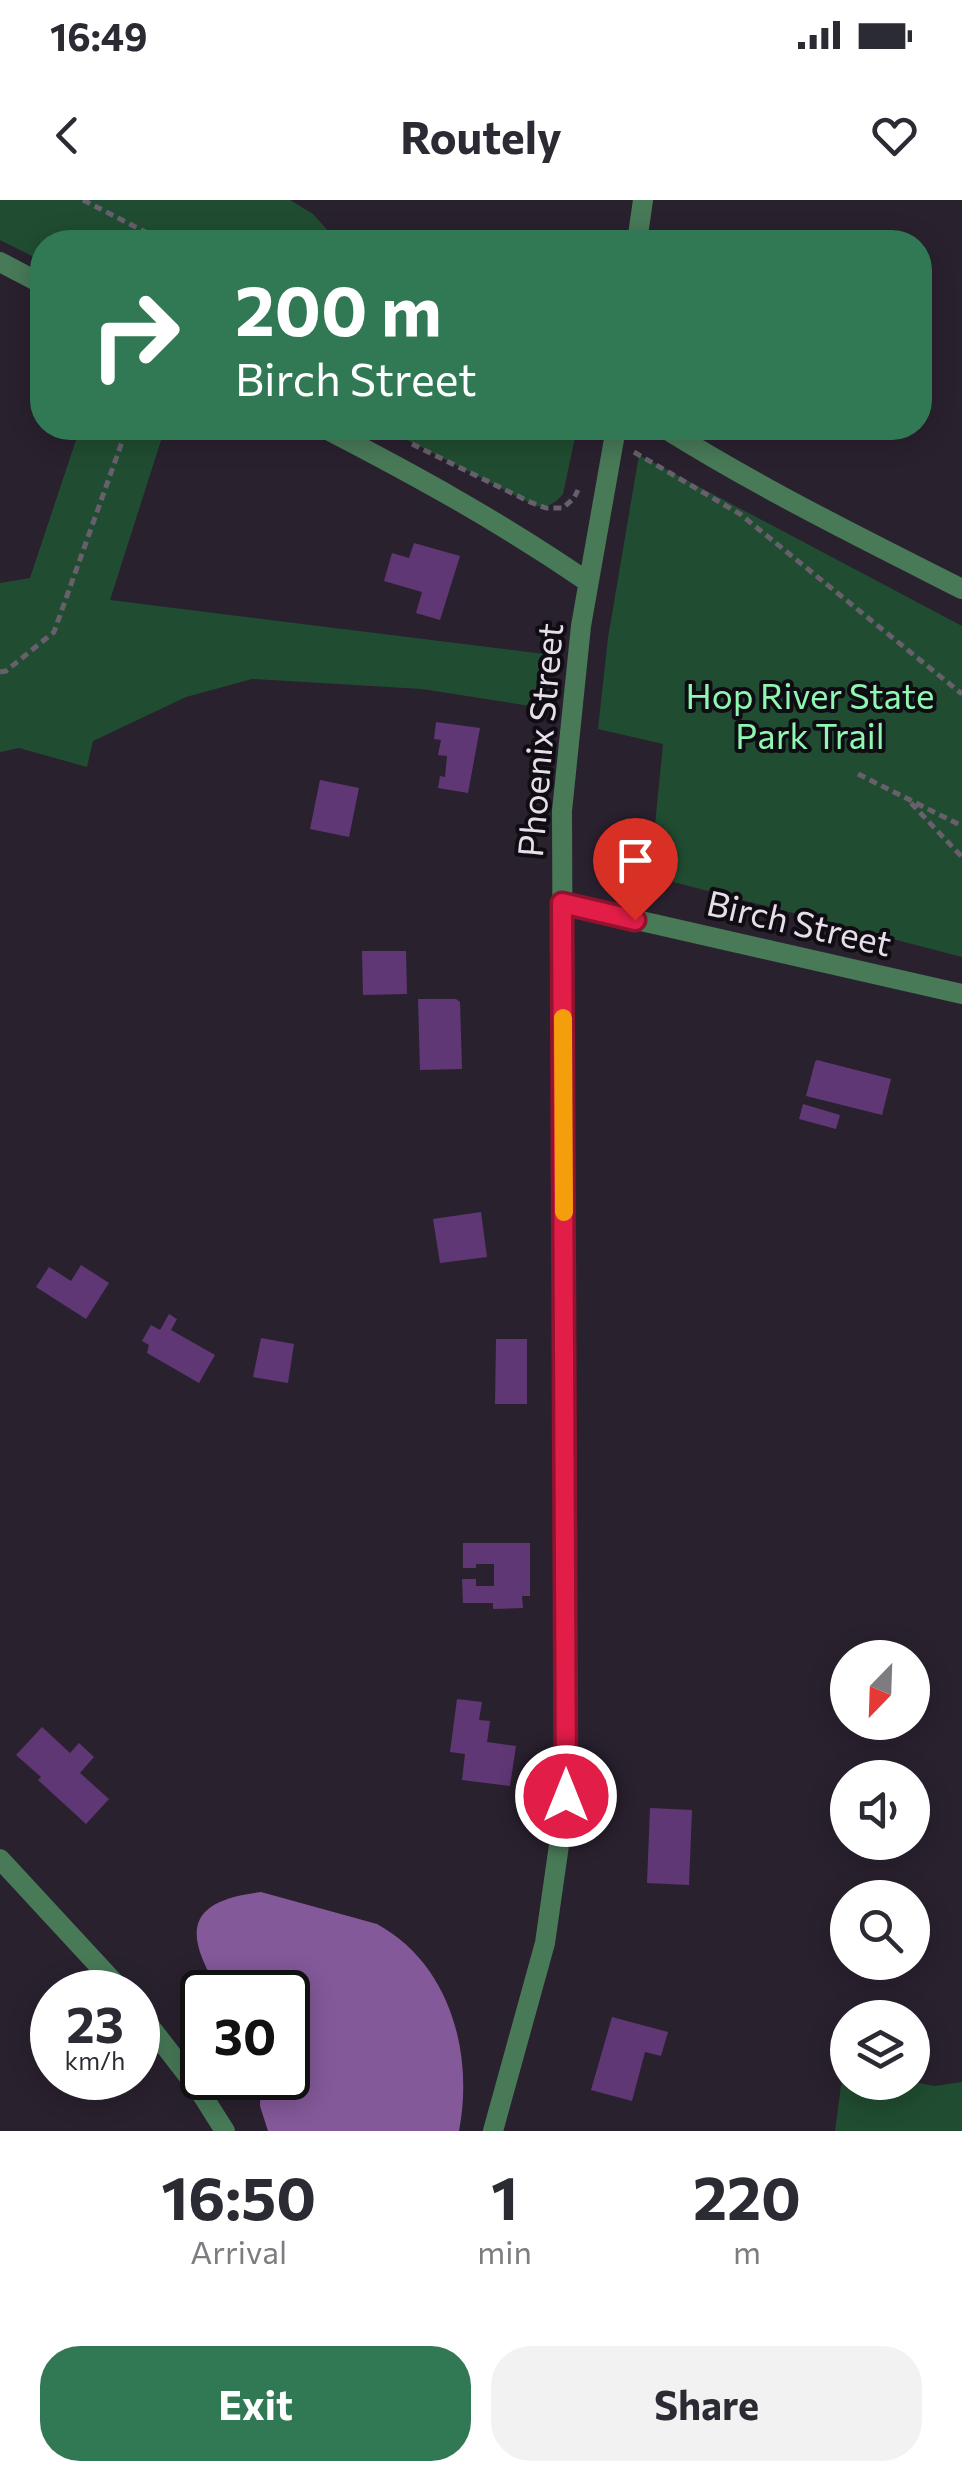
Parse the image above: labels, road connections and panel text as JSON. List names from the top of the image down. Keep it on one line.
{"streets":{"street":["Phoenix Street","Birch Street"]},"crossings":[["Phoenix Street","Birch Street"]],"parks":["Hop River State Park Trail"],"north":"bottom left","page":{"status":"16:49","header":"Routely","turn":["200 m","Birch Street"],"speed":"23 km/h","limit":"30","eta":["16:50","Arrival","1","min","220","m"],"buttons":["Exit","Share"]}}
